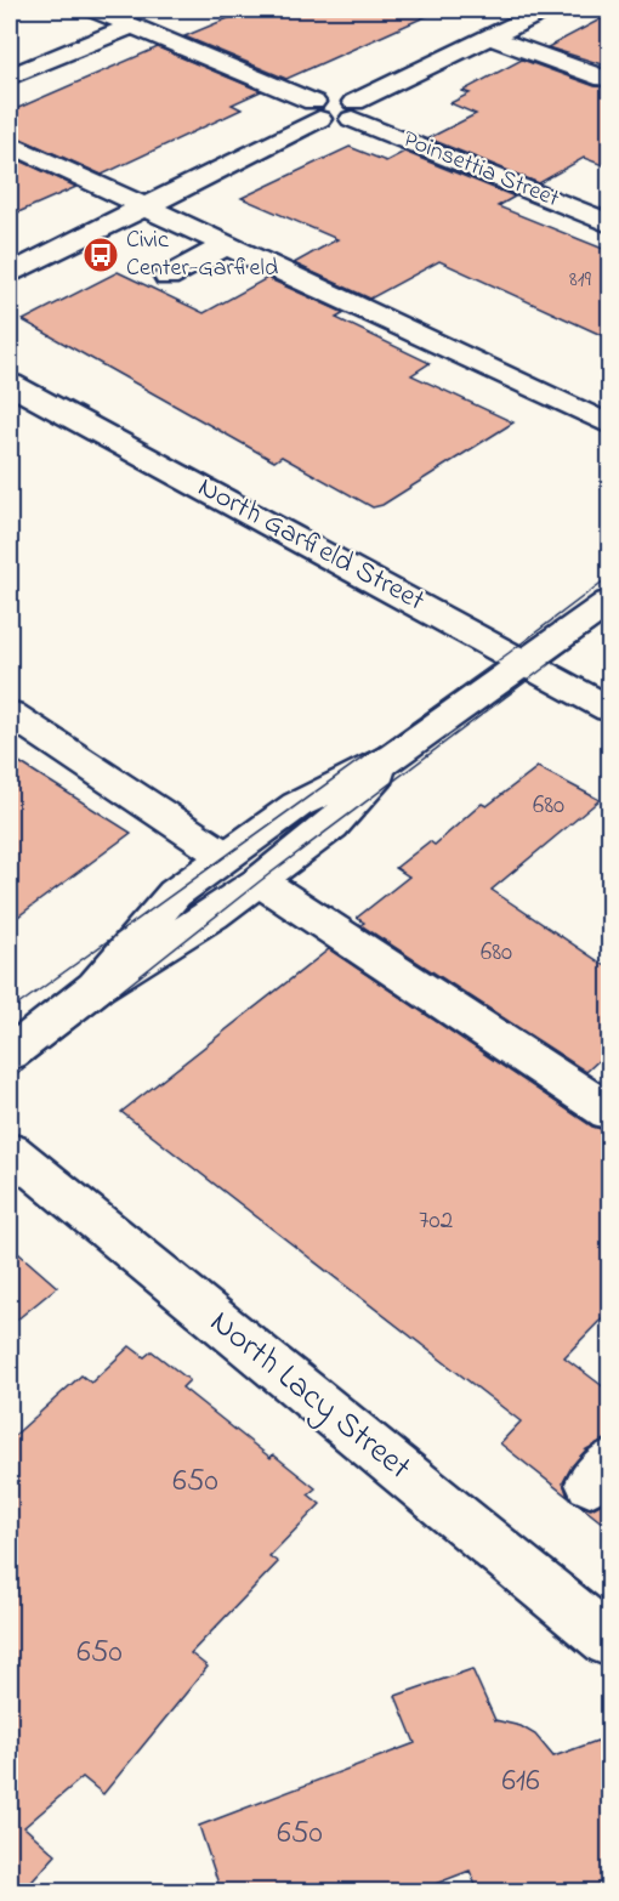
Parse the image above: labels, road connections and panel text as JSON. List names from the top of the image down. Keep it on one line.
{"streets":{"street":["Poinsettia Street","North Garfield Street","North Lacy Street"]},"places":{"bus stop":["Civic Center-Garfield"]},"house_numbers":["819","680","680","702","650","650","616","650"]}
